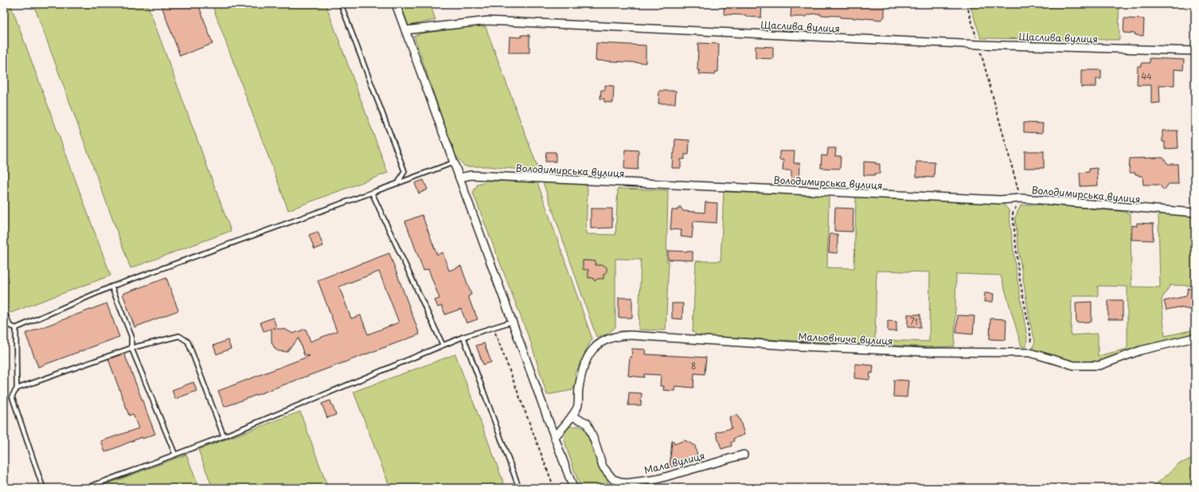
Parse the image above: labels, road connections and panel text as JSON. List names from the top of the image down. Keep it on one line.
{"streets":{"street":["Щаслива вулиця","Володимирська вулиця","Мальовнича вулиця","Мала вулиця"]},"crossings":[["Мальовнича вулиця","Мала вулиця"]],"house_numbers":["44","71","8"]}
